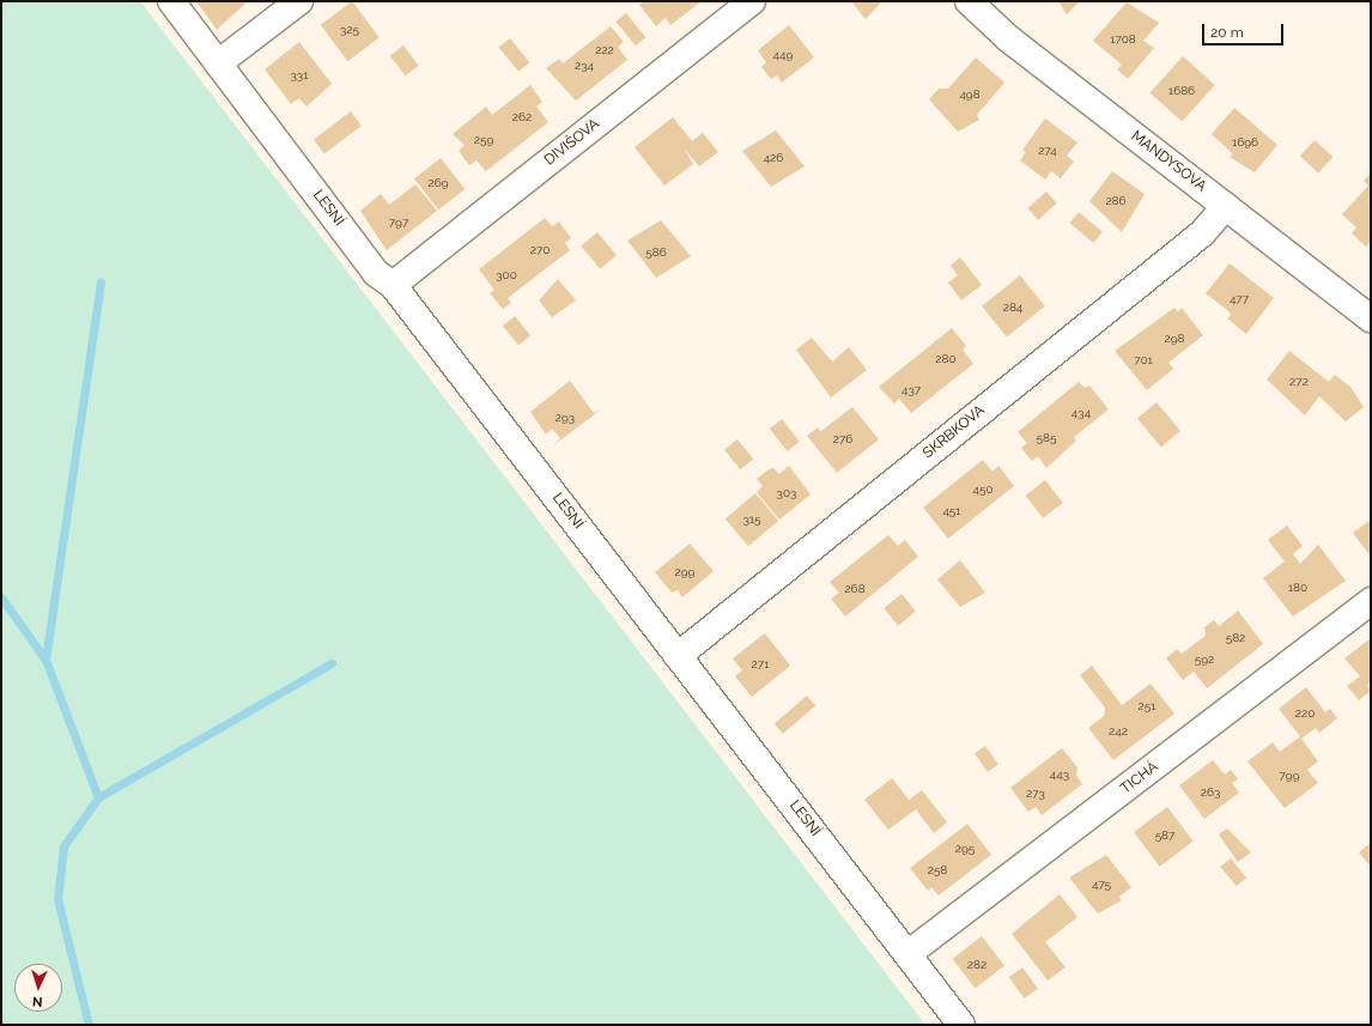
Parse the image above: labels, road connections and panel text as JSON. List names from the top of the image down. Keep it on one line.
{"streets":{"street":["DIVIŠOVA","MANDYSOVA","LESNÍ","SKRBKOVA","TICHÁ"]},"crossings":[["DIVIŠOVA","LESNÍ"],["MANDYSOVA","SKRBKOVA"],["LESNÍ","SKRBKOVA"],["LESNÍ","TICHÁ"]],"house_numbers":["325","1708","222","449","234","331","1686","498","262","259","1696","274","426","269","286","797","270","586","300","477","284","298","280","701","272","437","434","293","585","276","450","303","451","315","299","180","268","582","592","271","251","220","242","443","799","263","273","587","295","258","475","282"],"scale_bar":"20 m","north":"bottom"}
